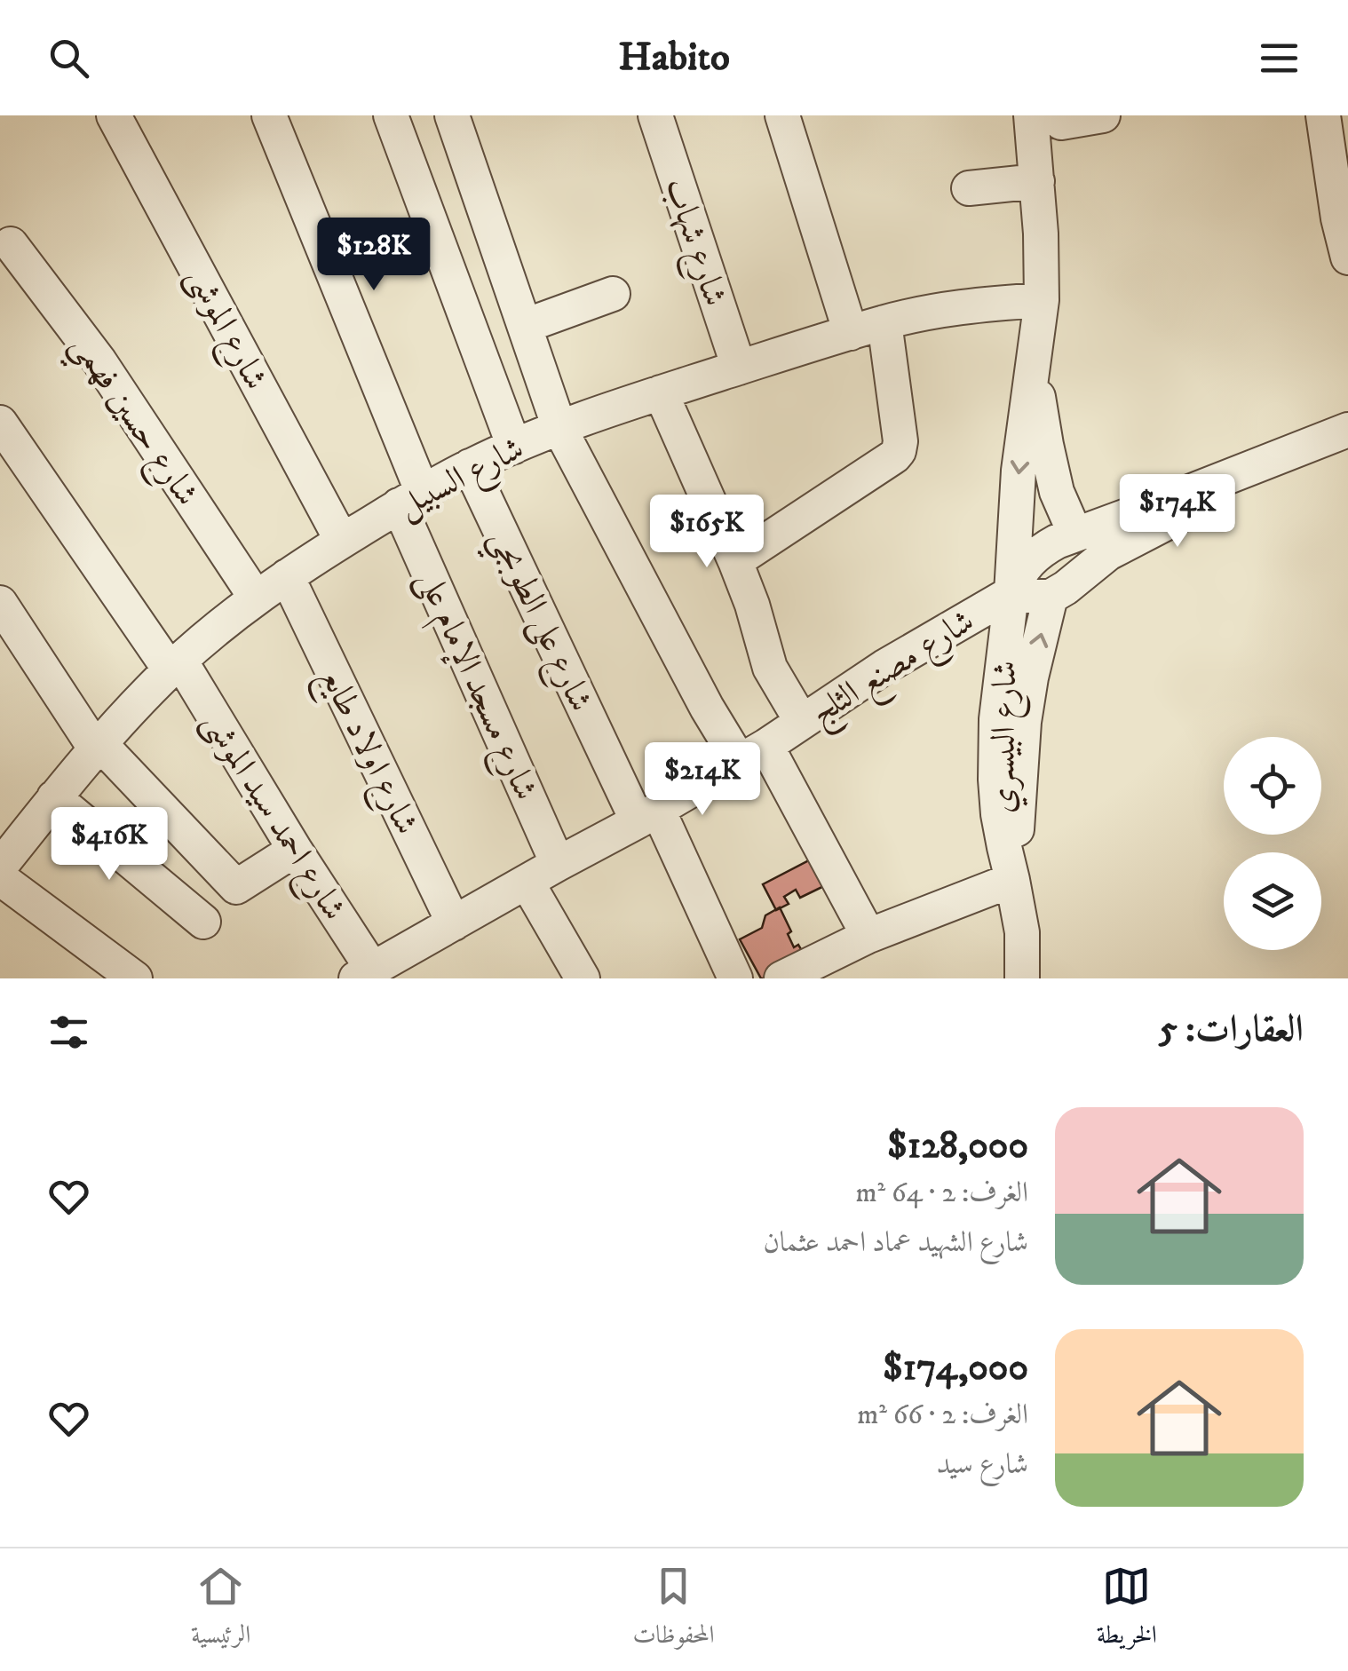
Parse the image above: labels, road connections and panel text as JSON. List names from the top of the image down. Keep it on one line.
{"streets":{"street":["شارع شهاب","شارع الموشى","شارع حسين فهمي","شارع السبيل","شارع على الطوبجي","شارع مصنع الثلج","شارع مسجد الإمام على","شارع البيسري","شارع اولاد طايع","شارع احمد سيد الموشى"]},"crossings":[["شارع شهاب","شارع السبيل"],["شارع الموشى","شارع السبيل"],["شارع حسين فهمي","شارع السبيل"],["شارع السبيل","شارع على الطوبجي"],["شارع السبيل","شارع مسجد الإمام على"],["شارع السبيل","شارع اولاد طايع"],["شارع السبيل","شارع احمد سيد الموشى"],["شارع على الطوبجي","شارع مصنع الثلج"],["شارع مصنع الثلج","شارع مسجد الإمام على"],["شارع مصنع الثلج","شارع البيسري"],["شارع مصنع الثلج","شارع اولاد طايع"],["شارع مصنع الثلج","شارع احمد سيد الموشى"]],"page":{"header":"Habito","price":["$128K","$174K","$165K","$214K","$416K"],"heading":"العقارات: 5","list":[{"name":"$128,000","note":"الغرف: 2 · 64 m² · شارع الشهيد عماد احمد عثمان"},{"name":"$174,000","note":"الغرف: 2 · 66 m² · شارع سيد"}],"tabs":["الخريطة","المحفوظات","الرئيسية"]}}
